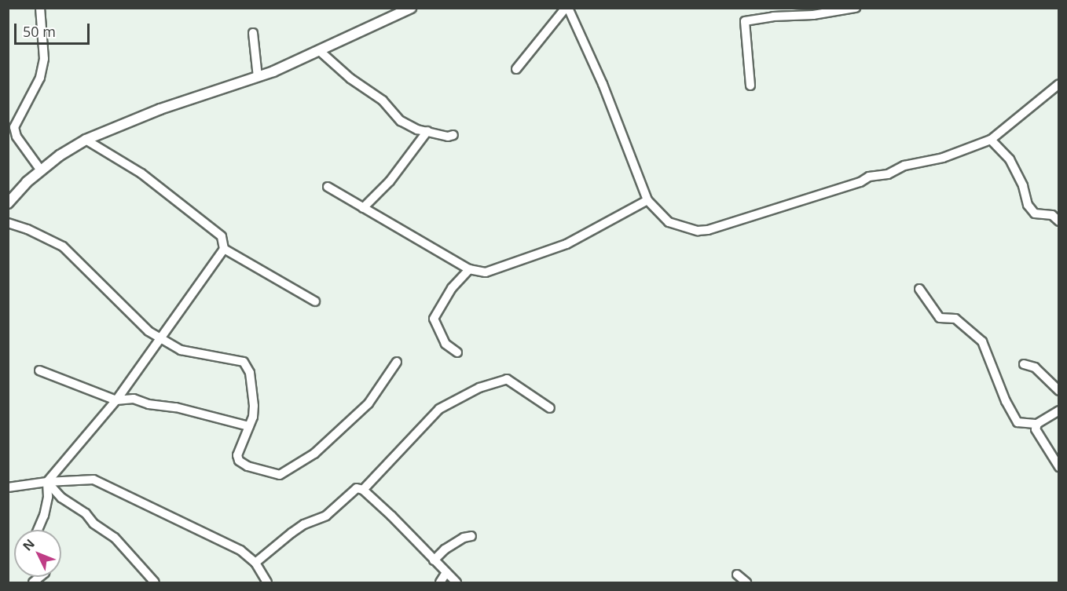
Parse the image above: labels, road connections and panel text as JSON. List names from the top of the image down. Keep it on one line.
{"scale_bar":"50 m","north":"top left"}
